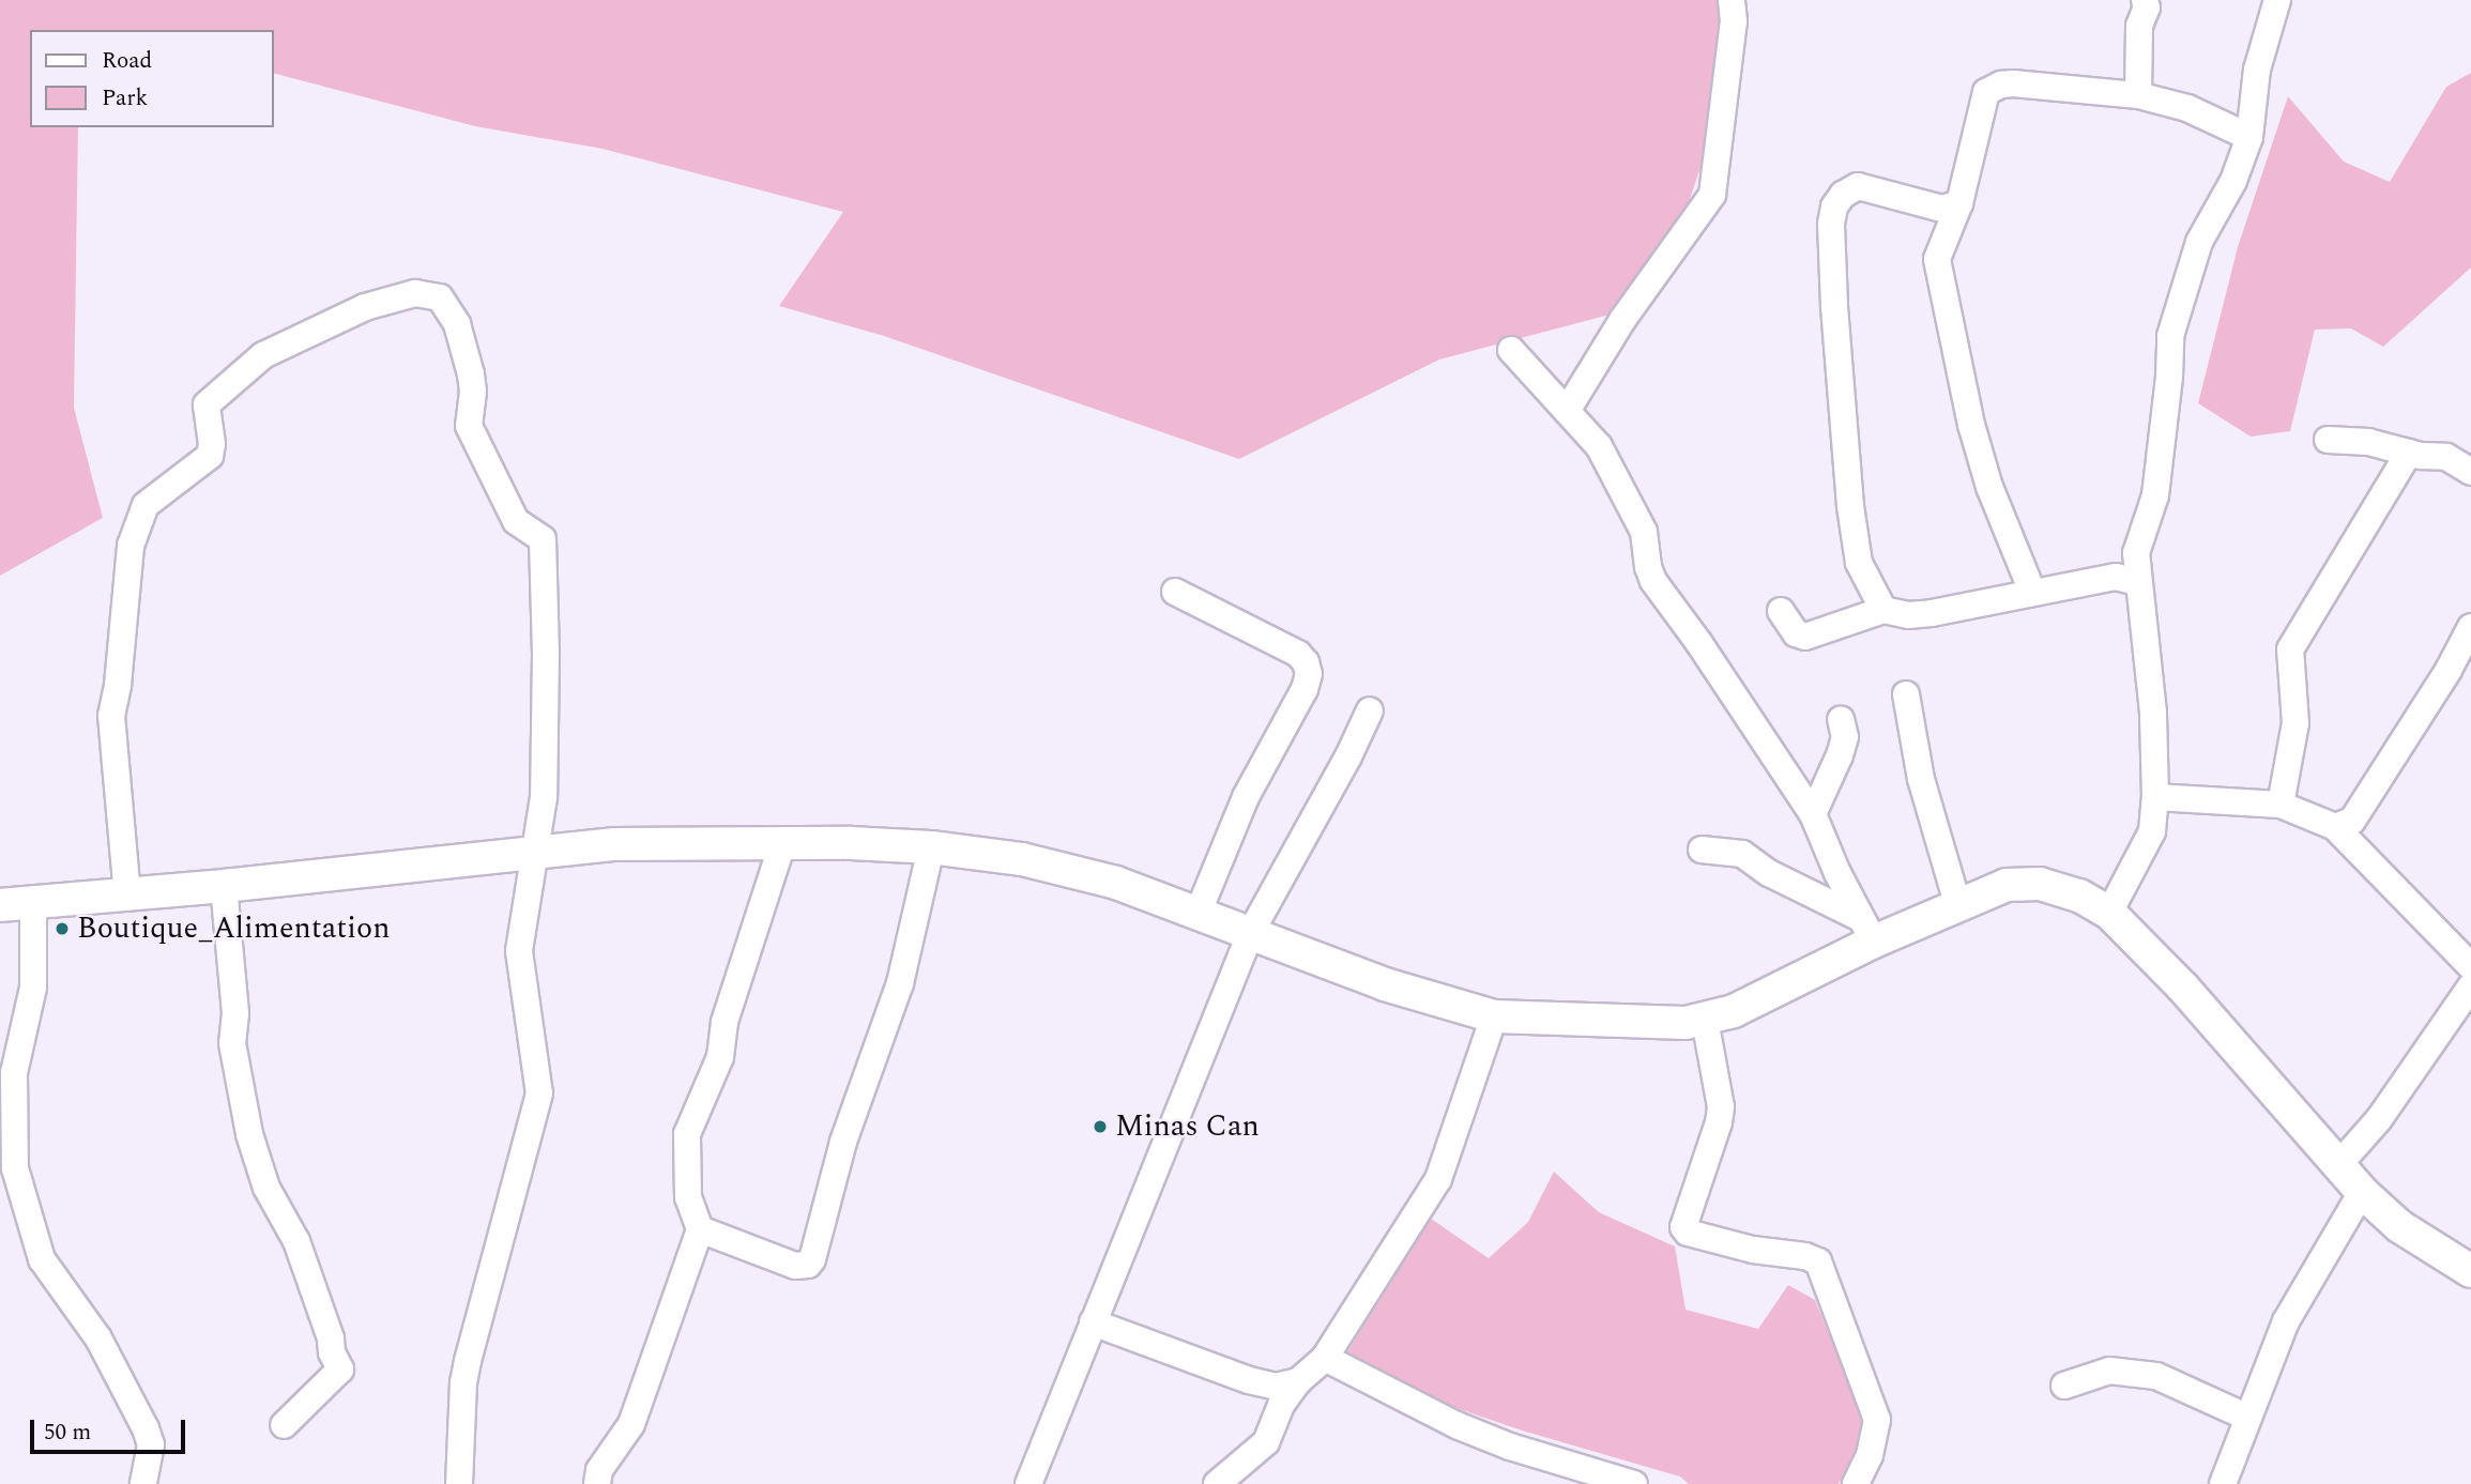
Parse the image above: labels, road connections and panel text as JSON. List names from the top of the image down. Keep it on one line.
{"places":["Boutique_Alimentation","Minas Can"],"legend":["Road","Park"],"scale_bar":"50 m"}
